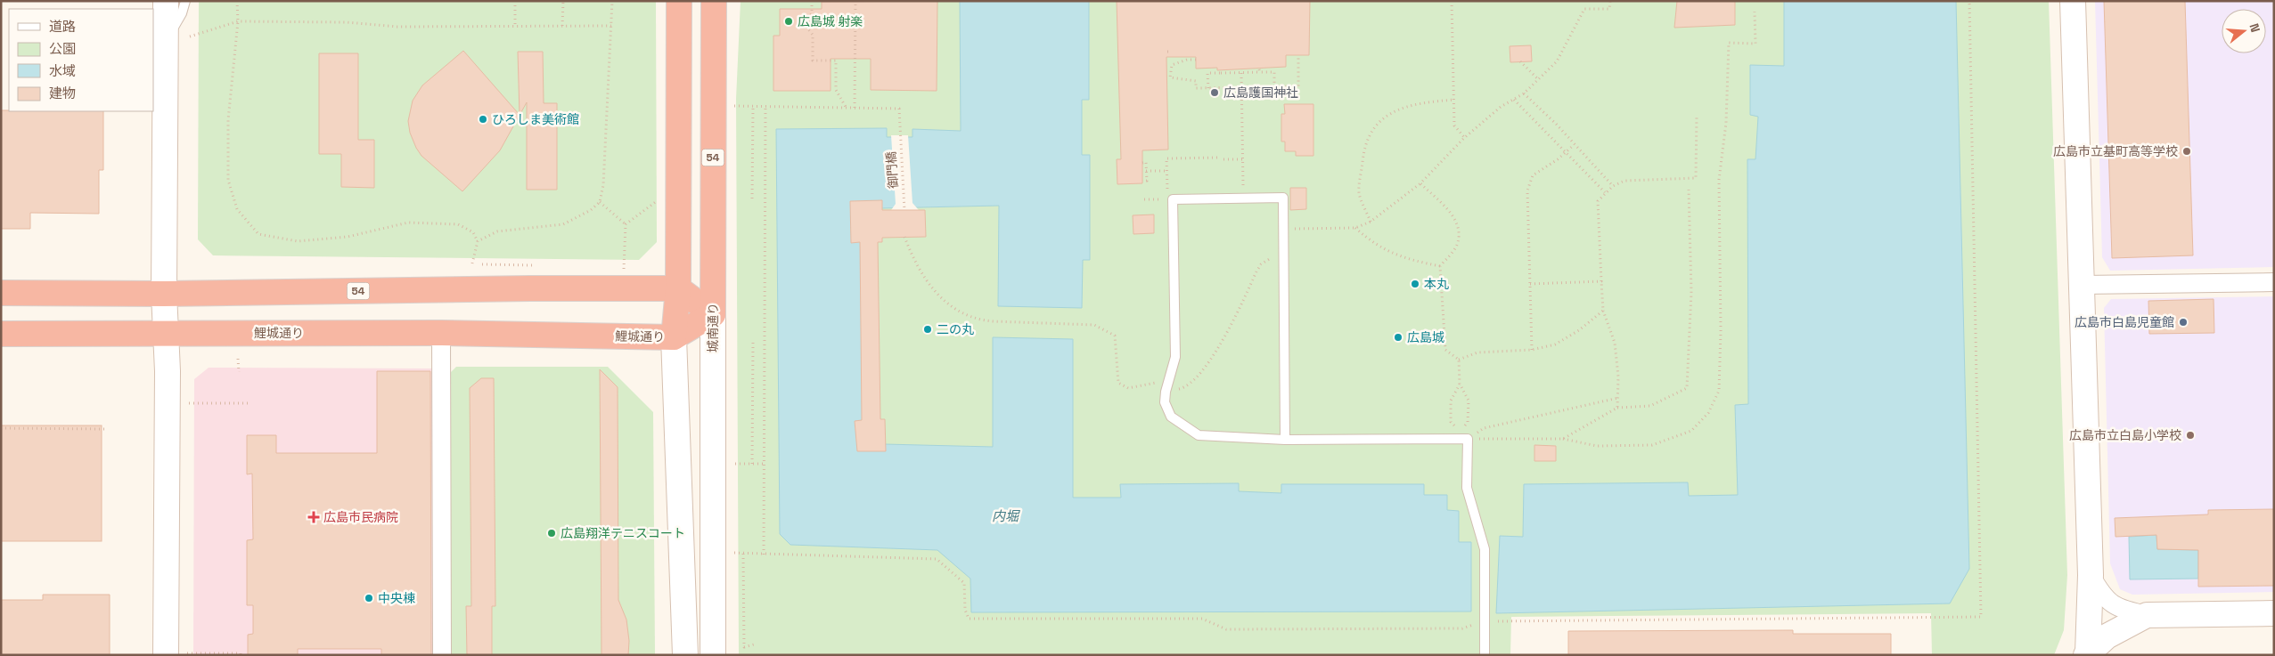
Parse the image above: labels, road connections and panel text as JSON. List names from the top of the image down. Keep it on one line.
{"streets":{"highway":["54","城南通り","鯉城通り"],"path":["御門橋"]},"crossings":[["城南通り","鯉城通り"]],"water":["内堀"],"places":{"other":["広島城 射楽","広島護国神社","ひろしま美術館","広島市立基町高等学校","本丸","広島市白島児童館","二の丸","広島城","広島市立白島小学校","広島翔洋テニスコート","中央棟"],"health":["広島市民病院"]},"legend":["道路","公園","水域","建物"],"north":"right"}
